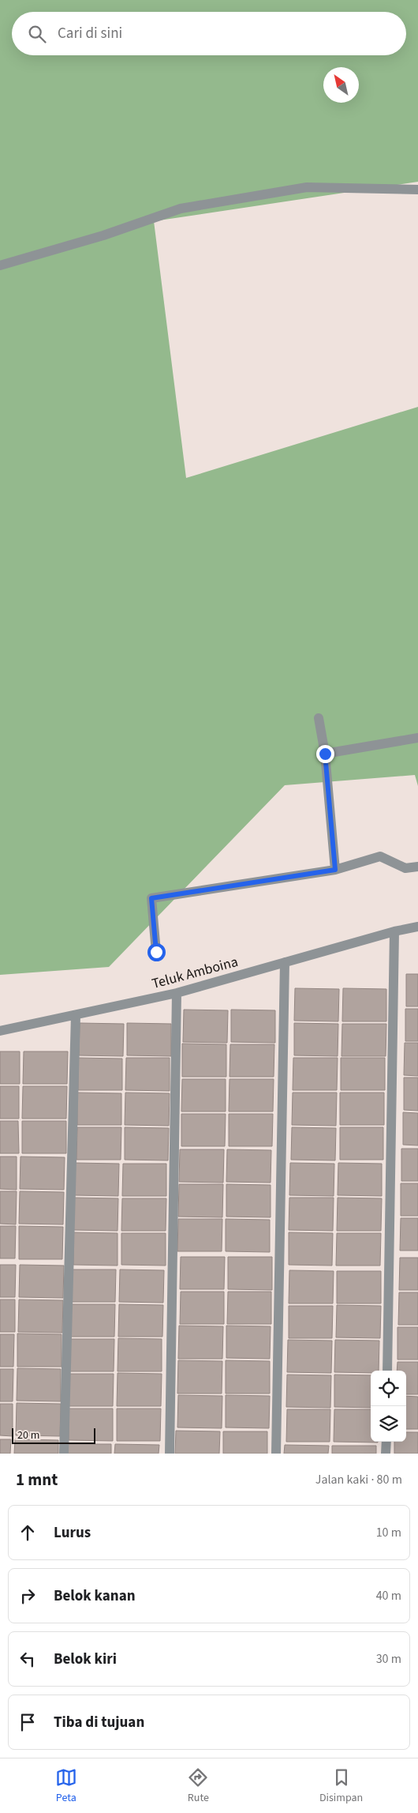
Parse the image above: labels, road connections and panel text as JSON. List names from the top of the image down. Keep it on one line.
{"streets":{"street":["Teluk Amboina"]},"scale_bar":"20 m","north":"top left","page":{"search":"Cari di sini","scale":"20 m","heading":["1 mnt","Jalan kaki · 80 m"],"list":[["Lurus","10 m"],["Belok kanan","40 m"],["Belok kiri","30 m"],"Tiba di tujuan"],"nav":["Peta","Rute","Disimpan"]}}
